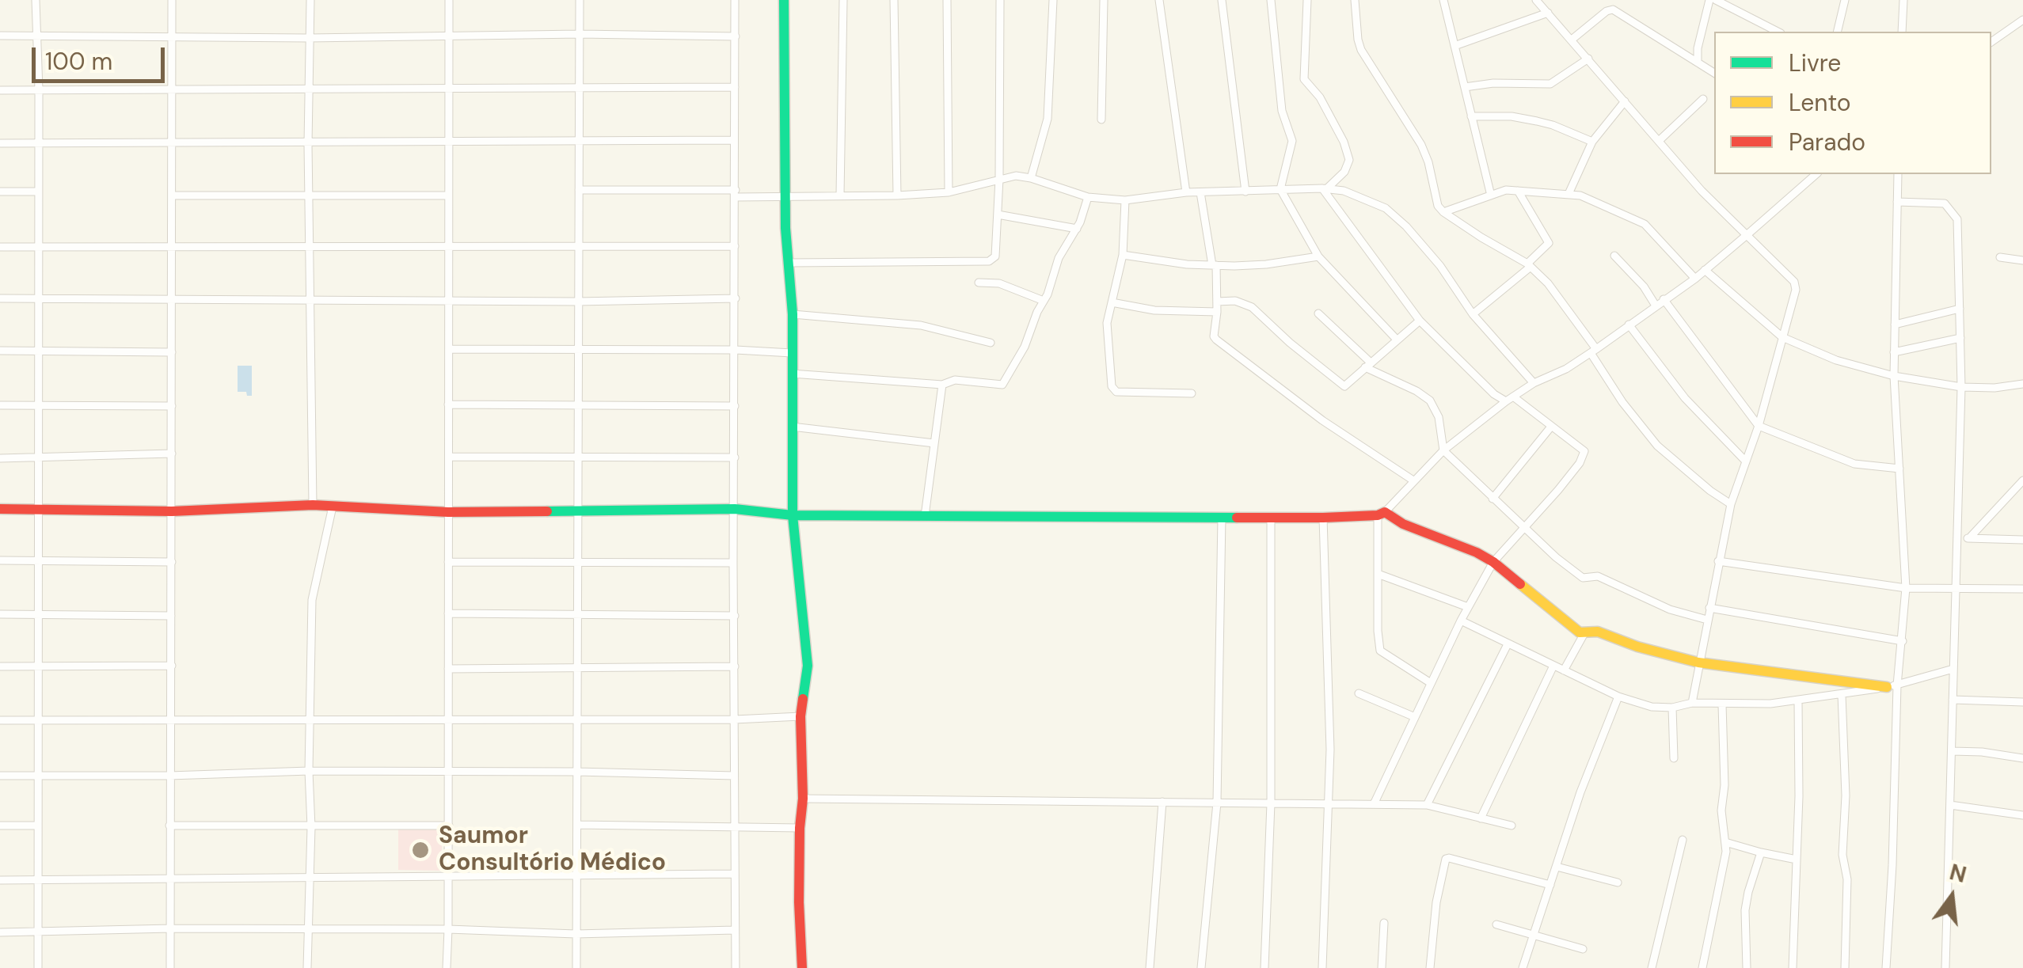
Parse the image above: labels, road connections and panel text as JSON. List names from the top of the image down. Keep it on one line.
{"places":["Saumor Consultório Médico"],"legend":["Livre","Lento","Parado"],"scale_bar":"100 m","north":"top"}
